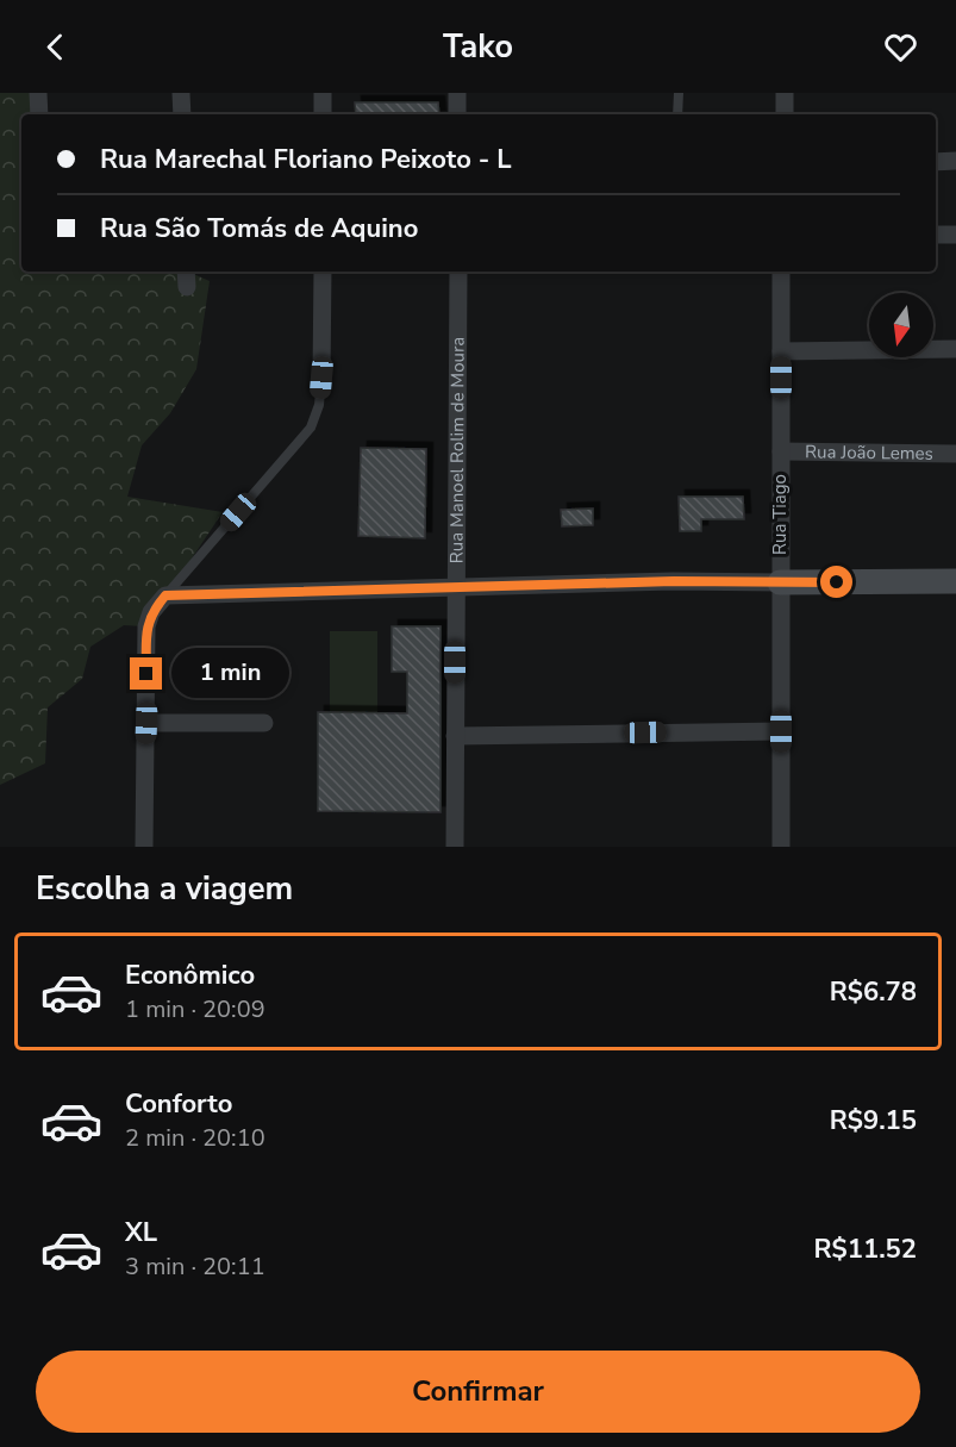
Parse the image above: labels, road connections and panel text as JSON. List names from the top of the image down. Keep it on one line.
{"streets":{"street":["Rua Manoel Rolim de Moura","Rua João Lemes","Rua Tiago"]},"crossings":[["Rua João Lemes","Rua Tiago"]],"north":"bottom","page":{"header":"Tako","banner":["Rua Marechal Floriano Peixoto - L","Rua São Tomás de Aquino"],"bubble":"1 min","heading":"Escolha a viagem","list":[{"name":"Econômico","note":"1 min · 20:09","value":"R$6.78"},{"name":"Conforto","note":"2 min · 20:10","value":"R$9.15"},{"name":"XL","note":"3 min · 20:11","value":"R$11.52"}],"buttons":"Confirmar"}}
